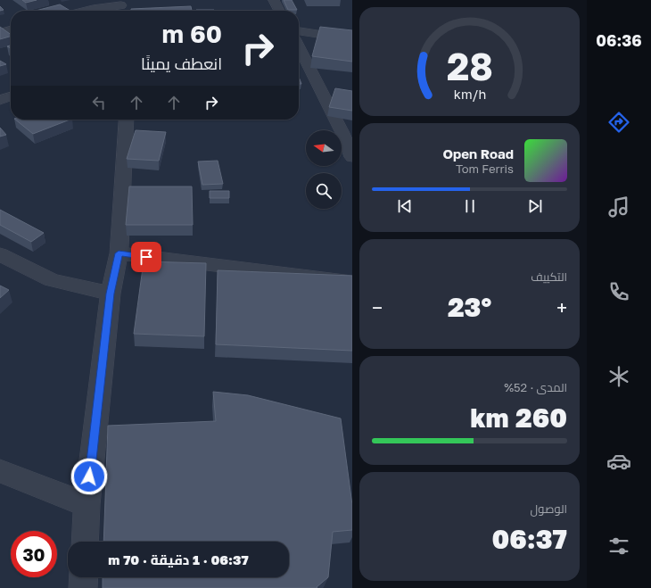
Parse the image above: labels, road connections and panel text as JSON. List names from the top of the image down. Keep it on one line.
{"north":"left","page":{"tabs":"06:36","turn":["60 m","انعطف يمينًا"],"song":["Open Road","Tom Ferris"],"tile":["التكييف",["المدى · 52%","260 km"],["الوصول","06:37"]],"heat":["−","23°","+"],"limit":"30","trip":"06:37 · 1 دقيقة · 70 m","gauge":["28","km/h"]}}
